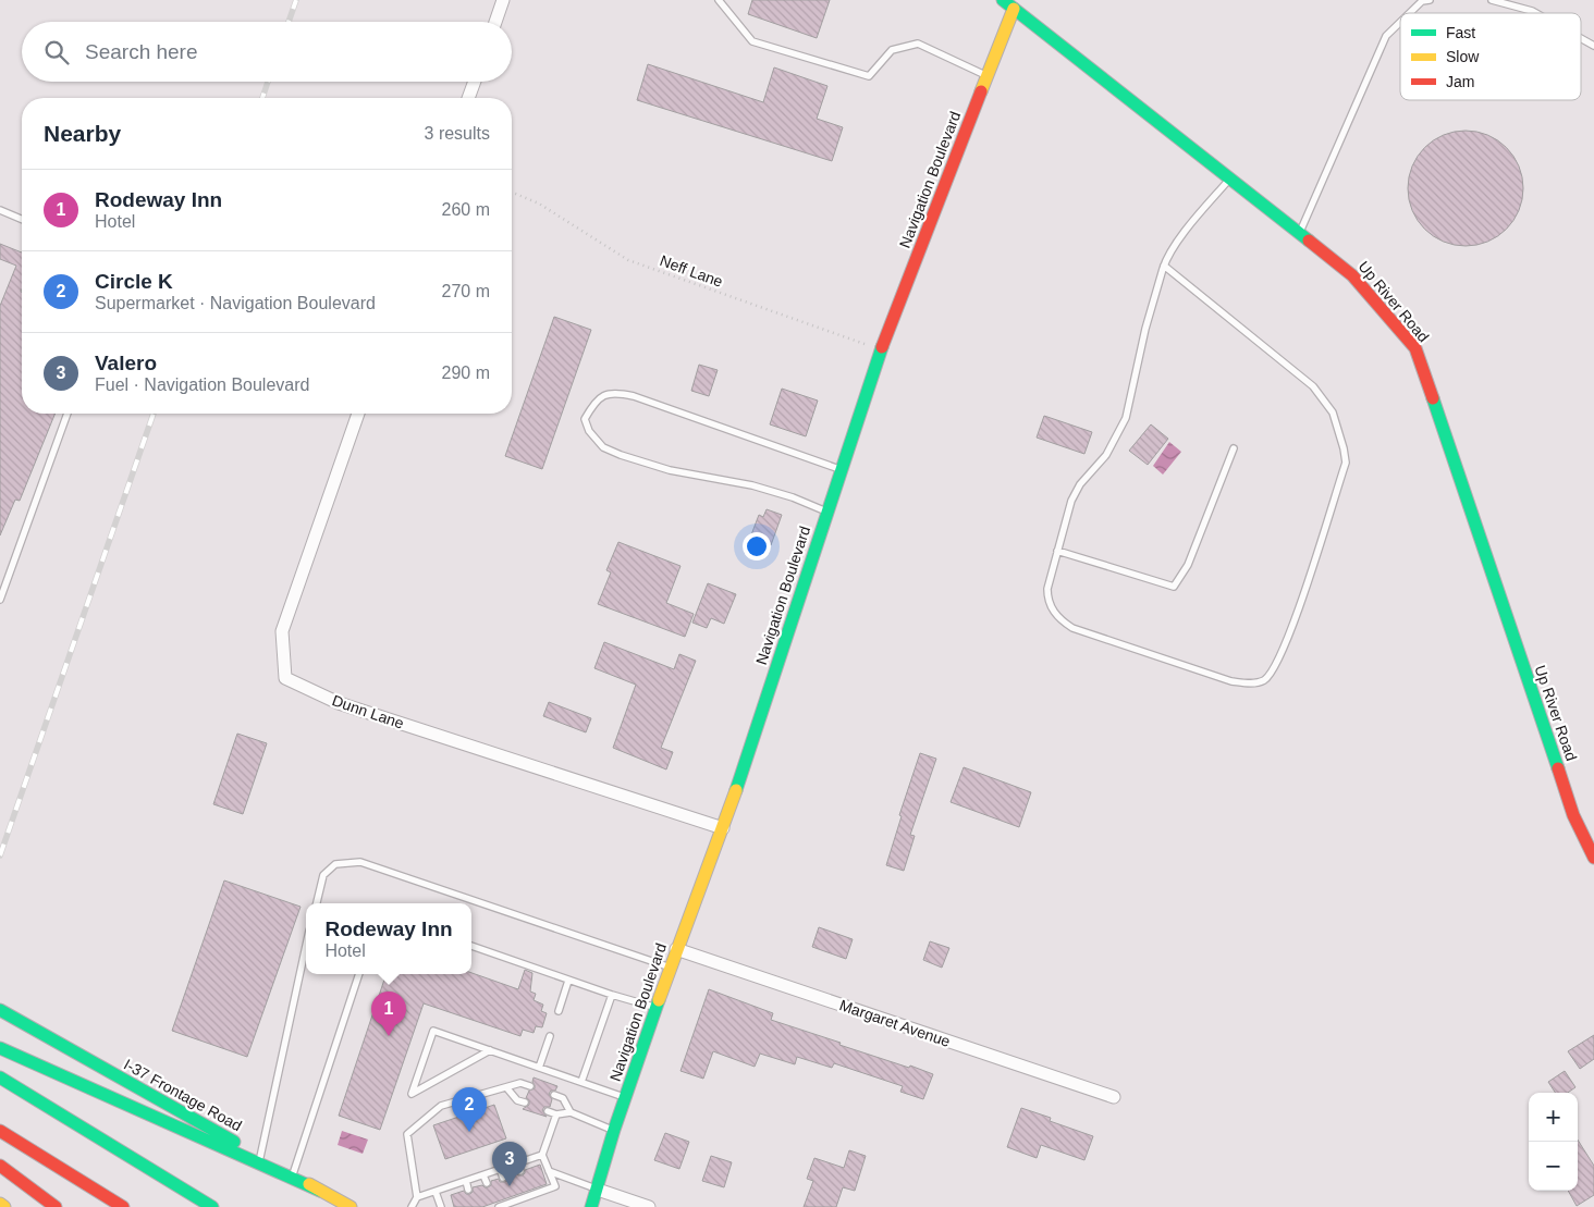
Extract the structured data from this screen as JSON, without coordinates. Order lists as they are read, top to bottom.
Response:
{
  "streets": {
    "main road": ["Navigation Boulevard", "Up River Road", "I-37 Frontage Road"],
    "street": ["Dunn Lane", "Margaret Avenue"],
    "path": ["Neff Lane"]
  },
  "crossings": [
    ["Navigation Boulevard", "Neff Lane"],
    ["Navigation Boulevard", "Up River Road"],
    ["Navigation Boulevard", "Dunn Lane"],
    ["Navigation Boulevard", "Margaret Avenue"]
  ],
  "legend": ["Fast", "Slow", "Jam"],
  "page": {
    "search": "Search here",
    "heading": ["Nearby", "3 results"],
    "list": [
      {
        "mark": "1",
        "name": "Rodeway Inn",
        "note": "Hotel",
        "value": "260 m"
      },
      {
        "mark": "2",
        "name": "Circle K",
        "note": "Supermarket · Navigation Boulevard",
        "value": "270 m"
      },
      {
        "mark": "3",
        "name": "Valero",
        "note": "Fuel · Navigation Boulevard",
        "value": "290 m"
      }
    ],
    "popup": ["Rodeway Inn", "Hotel"],
    "pins": ["1", "2", "3"],
    "map_buttons": ["+", "−"]
  }
}
